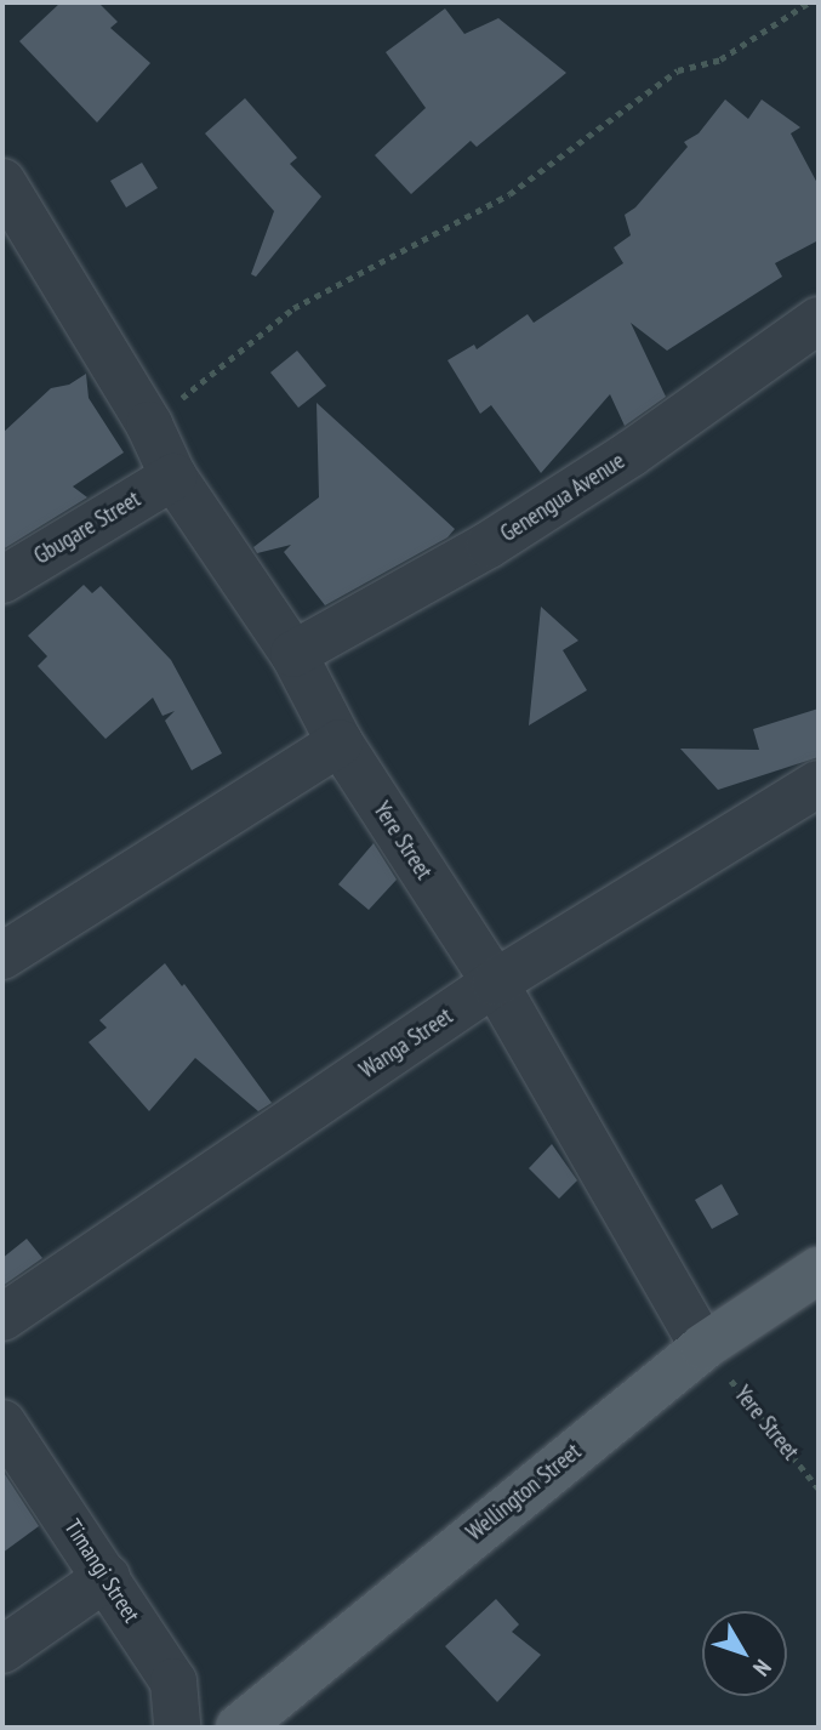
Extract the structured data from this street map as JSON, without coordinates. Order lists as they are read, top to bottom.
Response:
{
  "streets": {
    "main road": ["Wellington Street"],
    "street": [
      "Genengua Avenue",
      "Gbugare Street",
      "Yere Street",
      "Wanga Street",
      "Timangi Street"
    ]
  },
  "crossings": [
    ["Genengua Avenue", "Yere Street"],
    ["Gbugare Street", "Yere Street"],
    ["Yere Street", "Wanga Street"],
    ["Yere Street", "Wellington Street"]
  ],
  "north": "bottom right"
}
